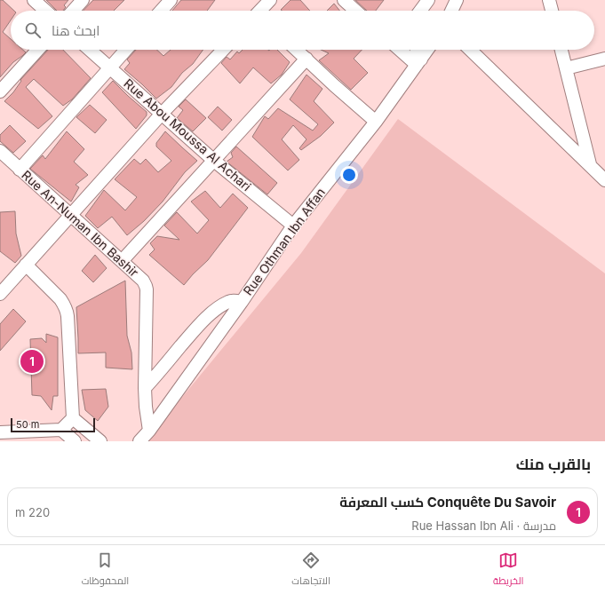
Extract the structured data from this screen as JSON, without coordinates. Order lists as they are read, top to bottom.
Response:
{
  "streets": {
    "street": ["Rue Abou Moussa Al Achari", "Rue An-Numan Ibn Bashir", "Rue Othman Ibn Affan"]
  },
  "crossings": [
    ["Rue Abou Moussa Al Achari", "Rue Othman Ibn Affan"],
    ["Rue An-Numan Ibn Bashir", "Rue Othman Ibn Affan"]
  ],
  "scale_bar": "50 m",
  "page": {
    "search": "ابحث هنا",
    "pins": "1",
    "scale": "50 m",
    "heading": "بالقرب منك",
    "list": [
      {
        "mark": "1",
        "name": "Conquête Du Savoir كسب المعرفة",
        "note": "مدرسة · Rue Hassan Ibn Ali",
        "value": "220 m"
      }
    ],
    "nav": ["الخريطة", "الاتجاهات", "المحفوظات"]
  }
}
